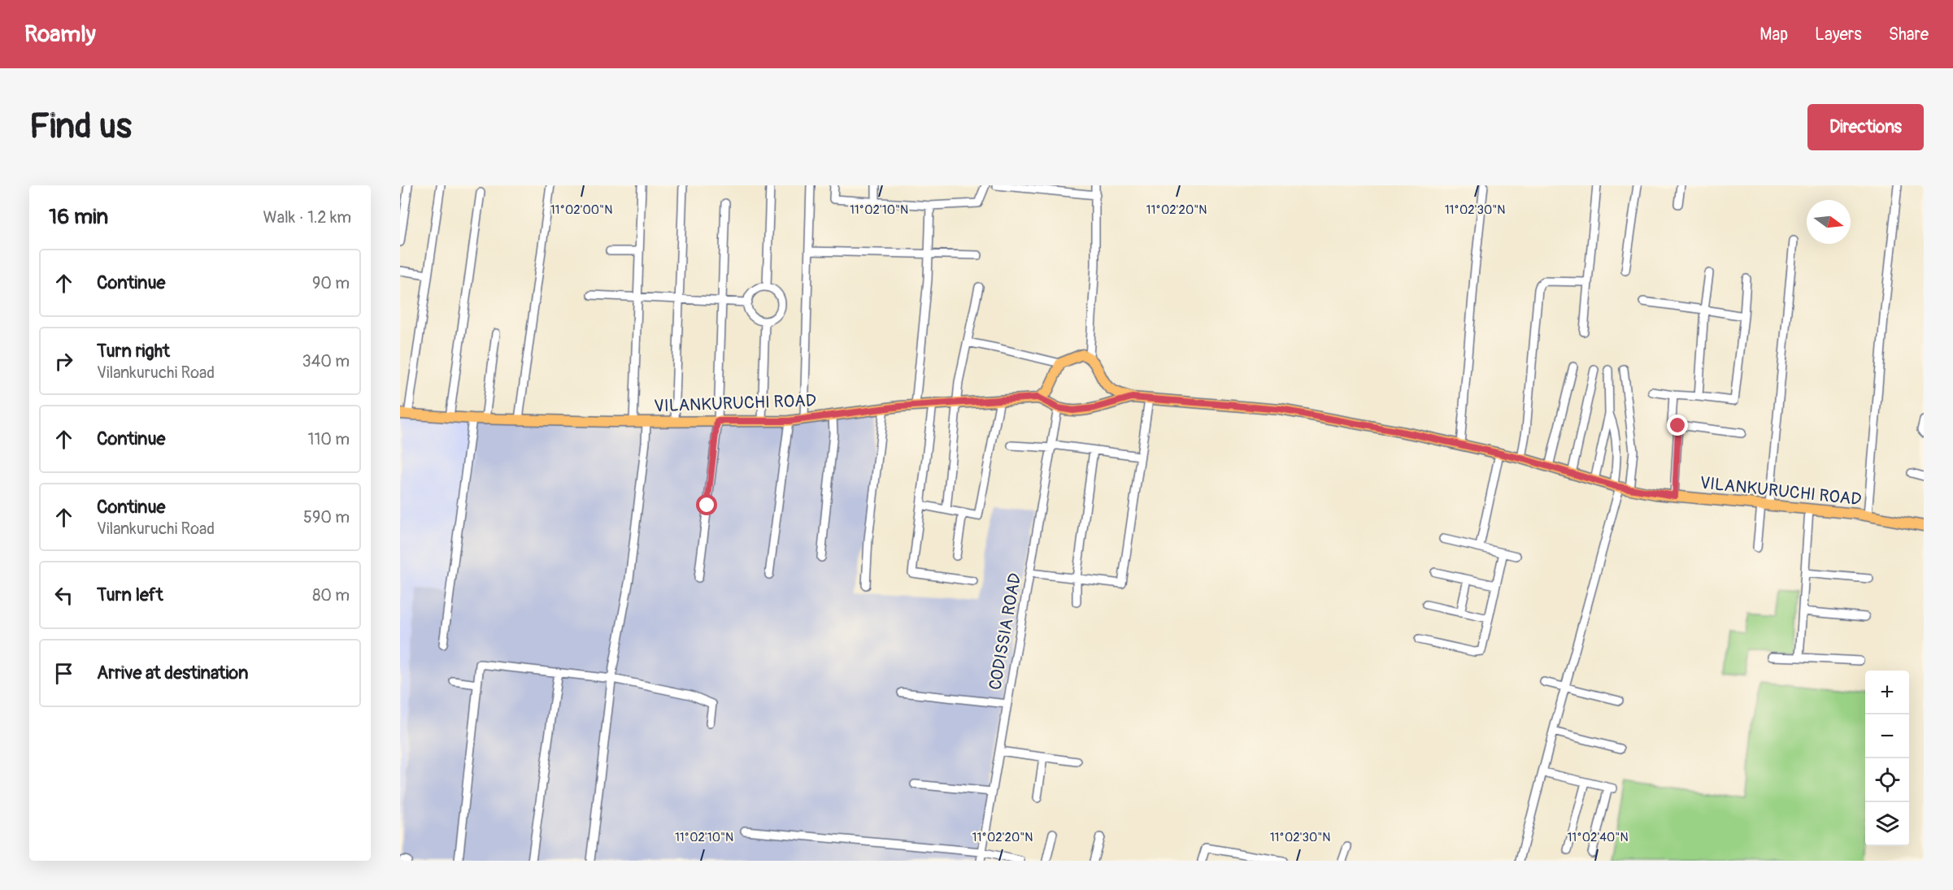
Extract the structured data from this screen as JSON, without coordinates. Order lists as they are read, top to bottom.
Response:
{
  "streets": {
    "main road": ["VILANKURUCHI ROAD"],
    "street": ["CODISSIA ROAD"]
  },
  "north": "right",
  "page": {
    "header": "Roamly",
    "nav": ["Map", "Layers", "Share"],
    "buttons": "Directions",
    "title": "Find us",
    "heading": ["16 min", "Walk · 1.2 km"],
    "list": [
      ["Continue", "90 m"],
      ["Turn right", "Vilankuruchi Road", "340 m"],
      ["Continue", "110 m"],
      ["Continue", "Vilankuruchi Road", "590 m"],
      ["Turn left", "80 m"],
      "Arrive at destination"
    ],
    "map_buttons": ["+", "−"]
  },
  "coordinates": [
    "11°02'00\"N",
    "11°02'10\"N",
    "11°02'20\"N",
    "11°02'30\"N",
    "11°02'40\"N"
  ]
}
